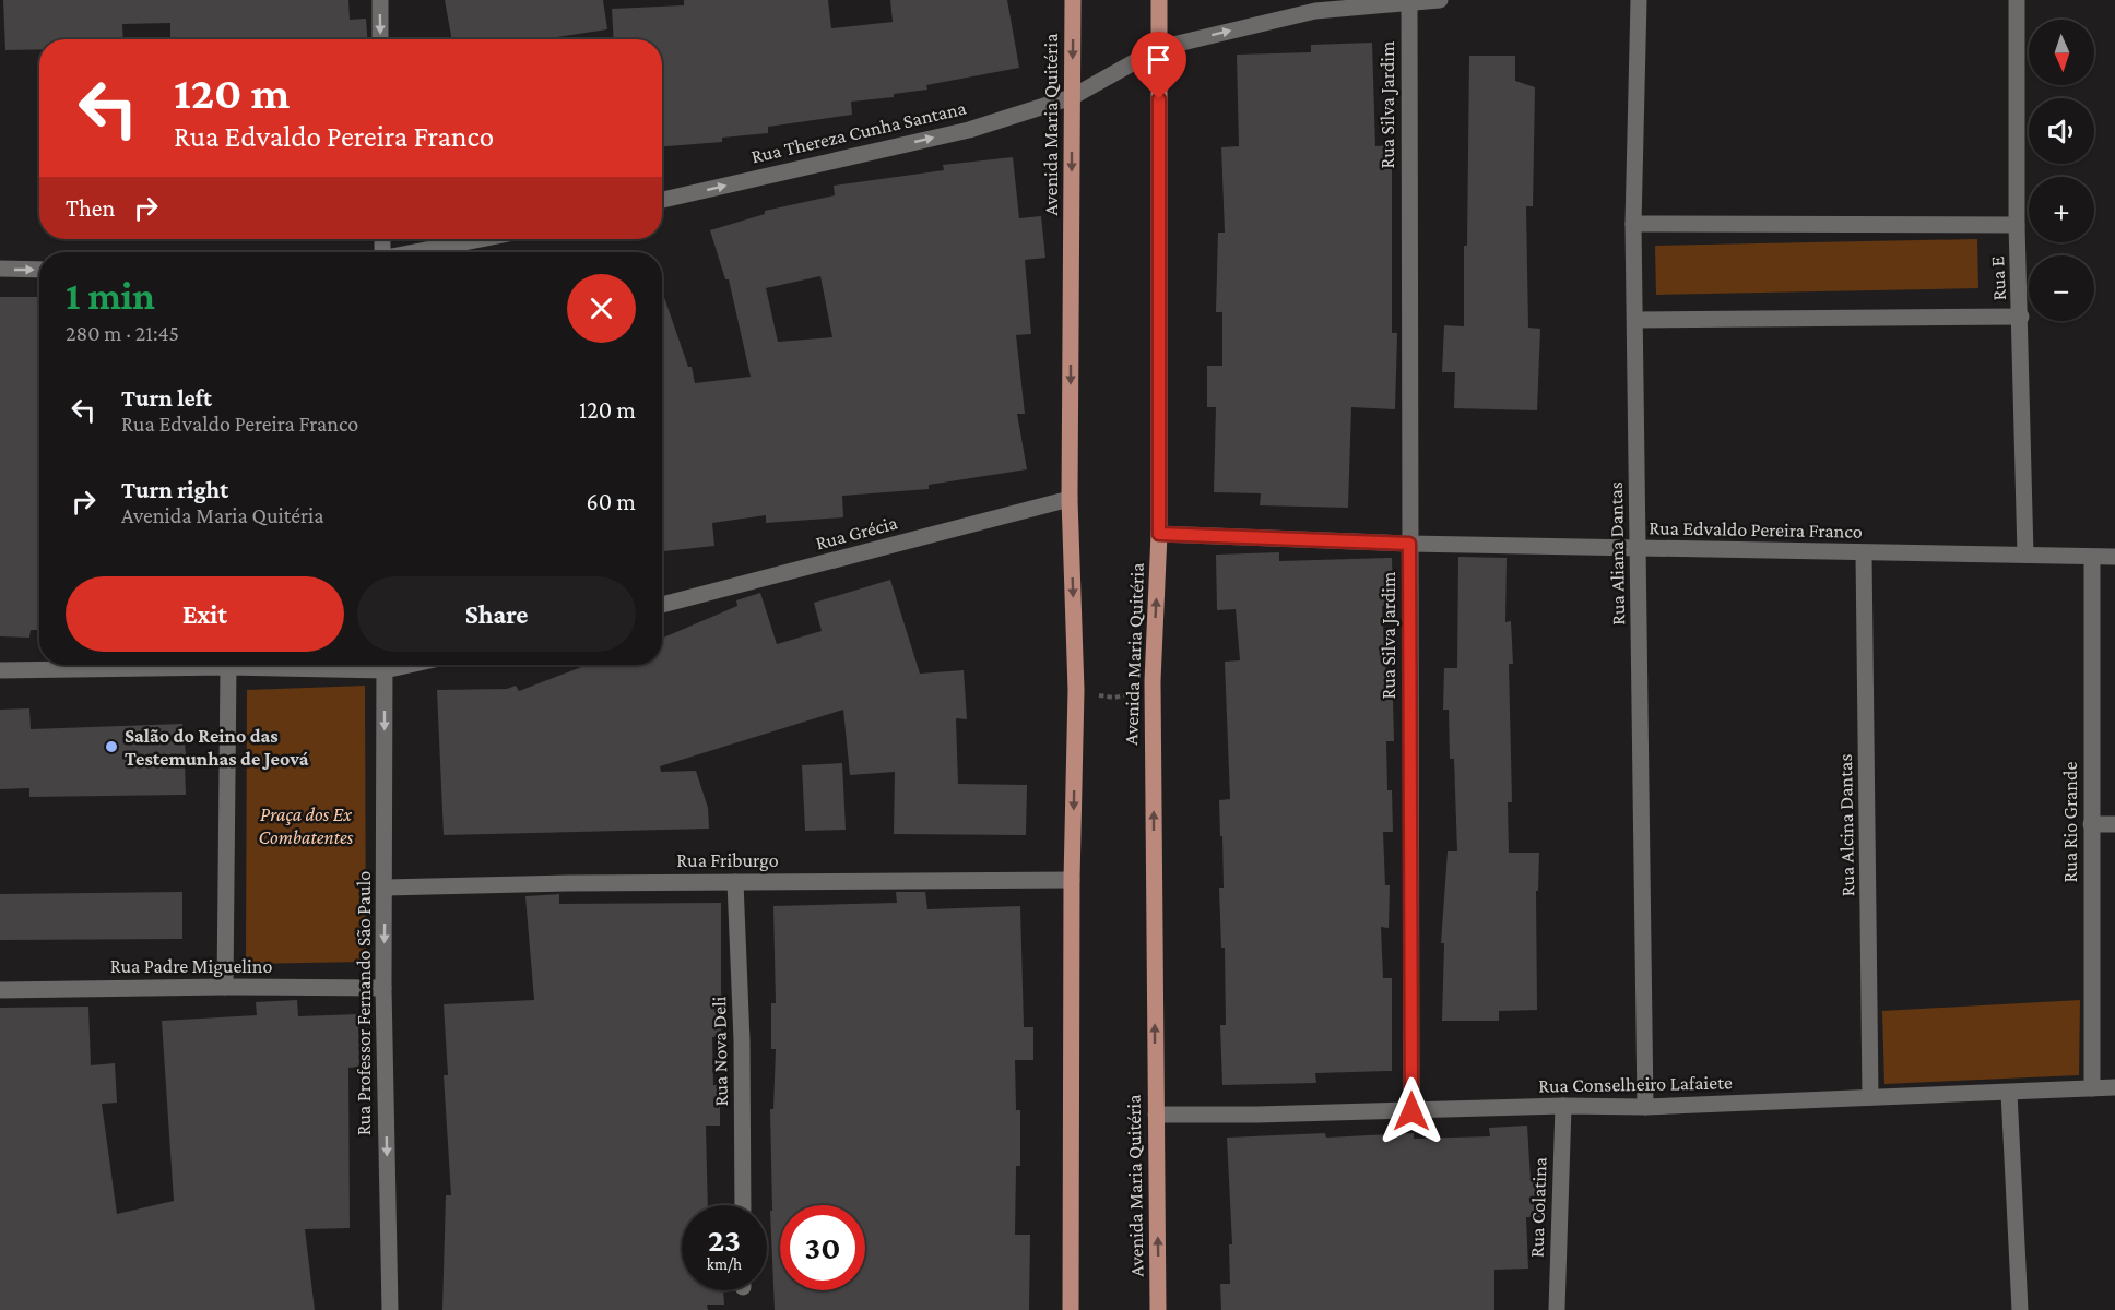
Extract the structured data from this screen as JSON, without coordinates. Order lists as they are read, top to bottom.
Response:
{
  "streets": {
    "main road": ["Avenida Maria Quitéria"],
    "street": [
      "Rua Silva Jardim",
      "Rua Thereza Cunha Santana",
      "Rua E",
      "Rua Edvaldo Pereira Franco",
      "Rua Grécia",
      "Rua Aliana Dantas",
      "Rua Rio Grande",
      "Rua Alcina Dantas",
      "Rua Friburgo",
      "Rua Padre Miguelino",
      "Rua Professor Fernando São Paulo",
      "Rua Nova Deli",
      "Rua Conselheiro Lafaiete",
      "Rua Colatina"
    ]
  },
  "crossings": [
    ["Rua Silva Jardim", "Rua Thereza Cunha Santana"],
    ["Rua Silva Jardim", "Rua Edvaldo Pereira Franco"],
    ["Rua Silva Jardim", "Rua Conselheiro Lafaiete"],
    ["Avenida Maria Quitéria", "Rua Thereza Cunha Santana"],
    ["Avenida Maria Quitéria", "Rua Edvaldo Pereira Franco"],
    ["Avenida Maria Quitéria", "Rua Grécia"],
    ["Avenida Maria Quitéria", "Rua Friburgo"],
    ["Avenida Maria Quitéria", "Rua Conselheiro Lafaiete"],
    ["Rua E", "Rua Edvaldo Pereira Franco"],
    ["Rua Edvaldo Pereira Franco", "Rua Aliana Dantas"],
    ["Rua Edvaldo Pereira Franco", "Rua Rio Grande"],
    ["Rua Edvaldo Pereira Franco", "Rua Alcina Dantas"],
    ["Rua Aliana Dantas", "Rua Conselheiro Lafaiete"],
    ["Rua Rio Grande", "Rua Conselheiro Lafaiete"],
    ["Rua Alcina Dantas", "Rua Conselheiro Lafaiete"],
    ["Rua Friburgo", "Rua Professor Fernando São Paulo"],
    ["Rua Friburgo", "Rua Nova Deli"],
    ["Rua Padre Miguelino", "Rua Professor Fernando São Paulo"],
    ["Rua Conselheiro Lafaiete", "Rua Colatina"]
  ],
  "one_way": ["Rua Thereza Cunha Santana", "Rua Professor Fernando São Paulo"],
  "parks": ["Praça dos Ex Combatentes"],
  "places": ["Salão do Reino das Testemunhas de Jeová"],
  "north": "bottom",
  "page": {
    "map_buttons": ["+", "−"],
    "turn": ["120 m", "Rua Edvaldo Pereira Franco"],
    "then": "Then",
    "heading": ["1 min", "280 m · 21:45"],
    "list": [
      {
        "name": "Turn left",
        "note": "Rua Edvaldo Pereira Franco",
        "value": "120 m"
      },
      {
        "name": "Turn right",
        "note": "Avenida Maria Quitéria",
        "value": "60 m"
      }
    ],
    "buttons": ["Exit", "Share"],
    "speed": "23 km/h",
    "limit": "30"
  }
}
